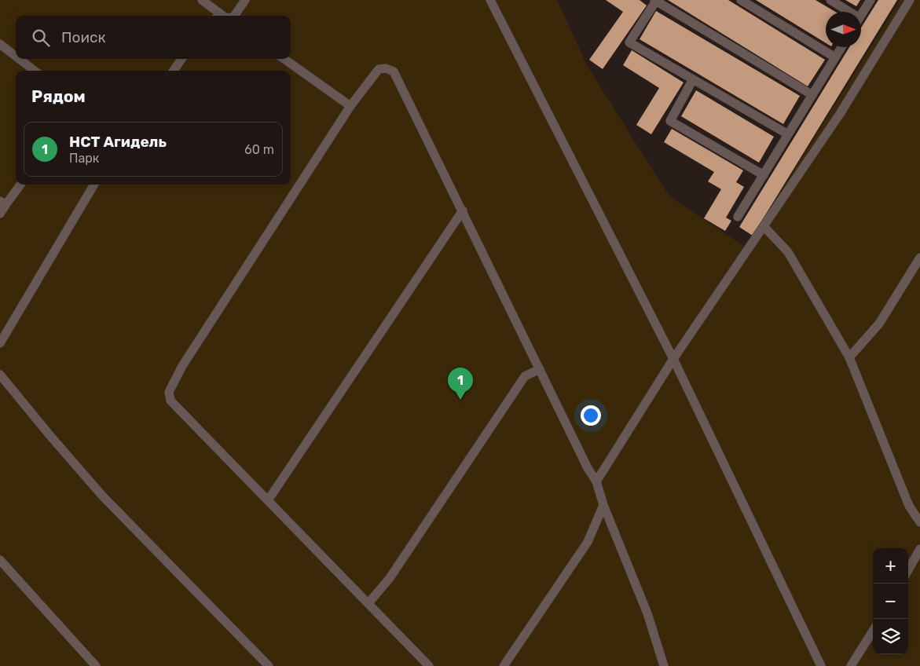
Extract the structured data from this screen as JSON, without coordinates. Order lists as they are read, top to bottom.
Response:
{
  "north": "right",
  "page": {
    "search": "Поиск",
    "heading": "Рядом",
    "list": [
      {
        "mark": "1",
        "name": "НСТ Агидель",
        "note": "Парк",
        "value": "60 m"
      }
    ],
    "pins": "1",
    "map_buttons": ["+", "−"]
  }
}
